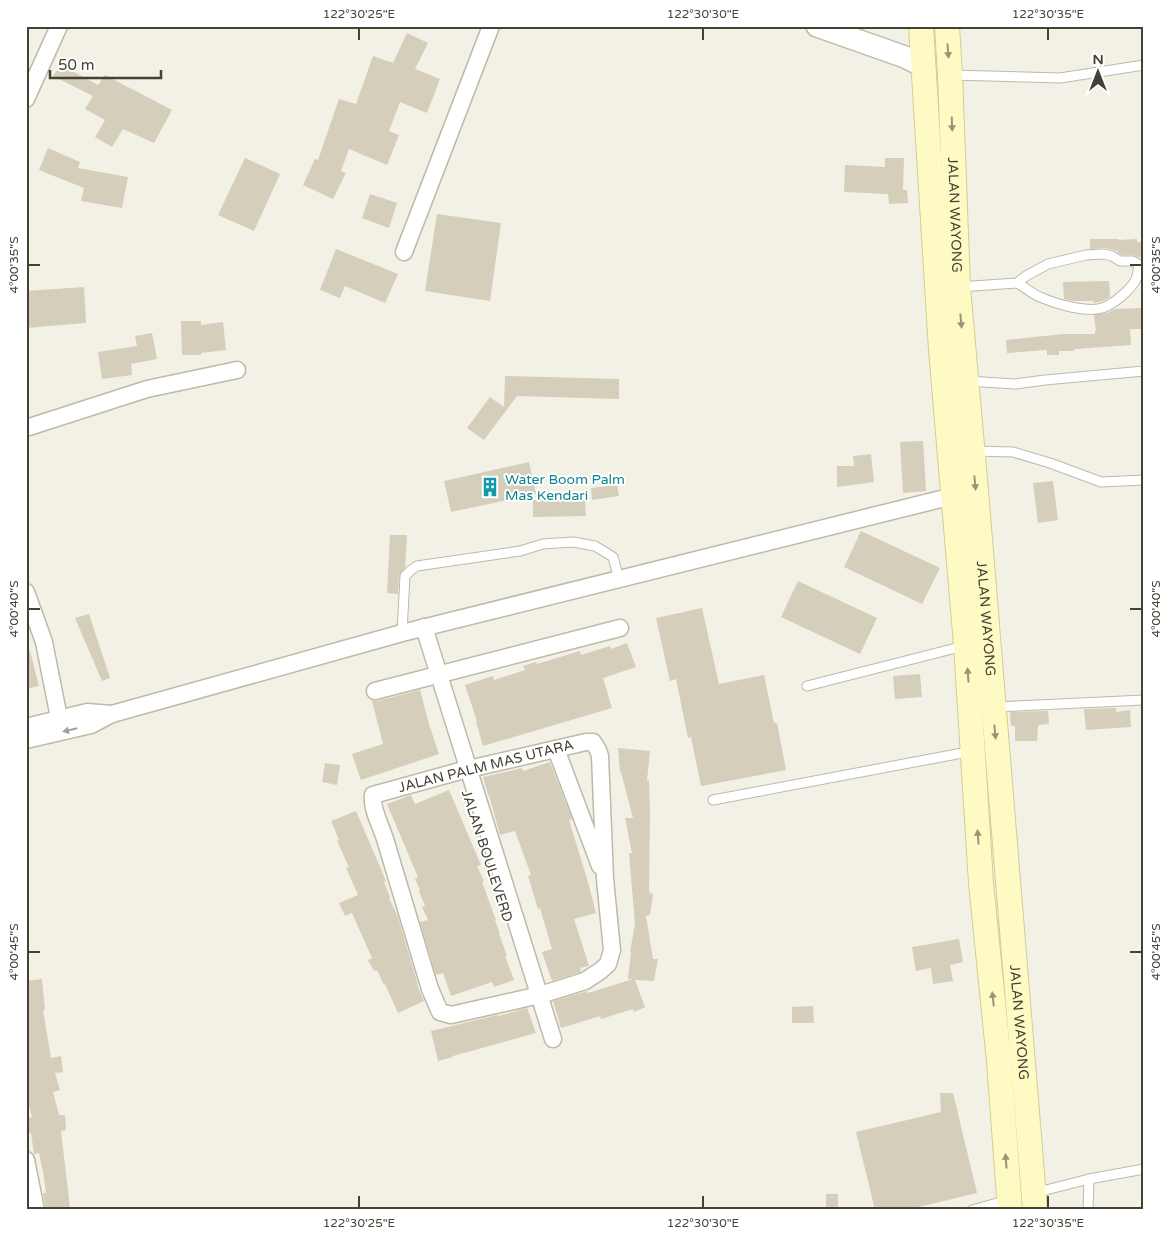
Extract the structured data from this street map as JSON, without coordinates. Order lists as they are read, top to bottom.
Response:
{
  "streets": {
    "main road": ["JALAN WAYONG"],
    "street": ["JALAN PALM MAS UTARA", "JALAN BOULEVERD"]
  },
  "crossings": [
    ["JALAN PALM MAS UTARA", "JALAN BOULEVERD"]
  ],
  "places": {
    "building": ["Water Boom Palm Mas Kendari"]
  },
  "scale_bar": "50 m",
  "north": "top",
  "coordinates": [
    "122°30'25\"E",
    "122°30'30\"E",
    "122°30'35\"E",
    "4°00'35\"S",
    "4°00'40\"S",
    "4°00'45\"S"
  ]
}
